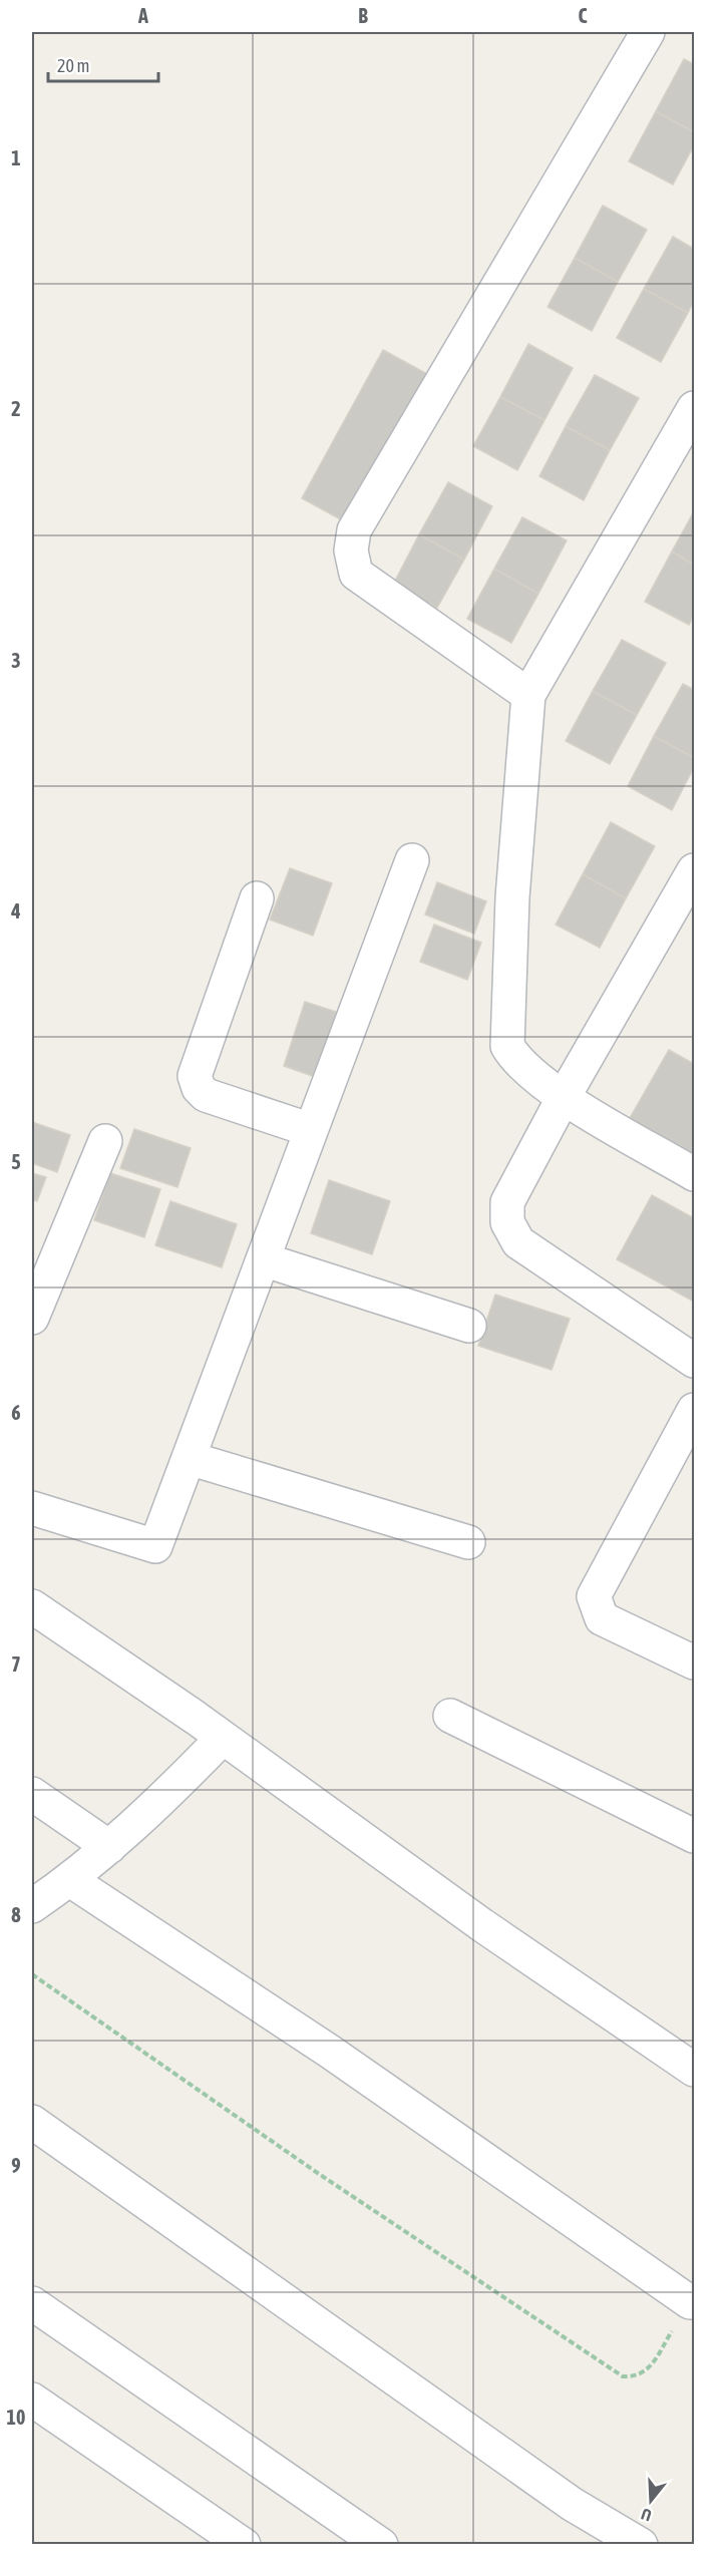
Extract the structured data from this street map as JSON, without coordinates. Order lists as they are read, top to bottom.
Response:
{
  "scale_bar": "20 m",
  "north": "bottom",
  "grid": {
    "columns": ["A", "B", "C"],
    "rows": [
      "1",
      "2",
      "3",
      "4",
      "5",
      "6",
      "7",
      "8",
      "9",
      "10"
    ]
  }
}
